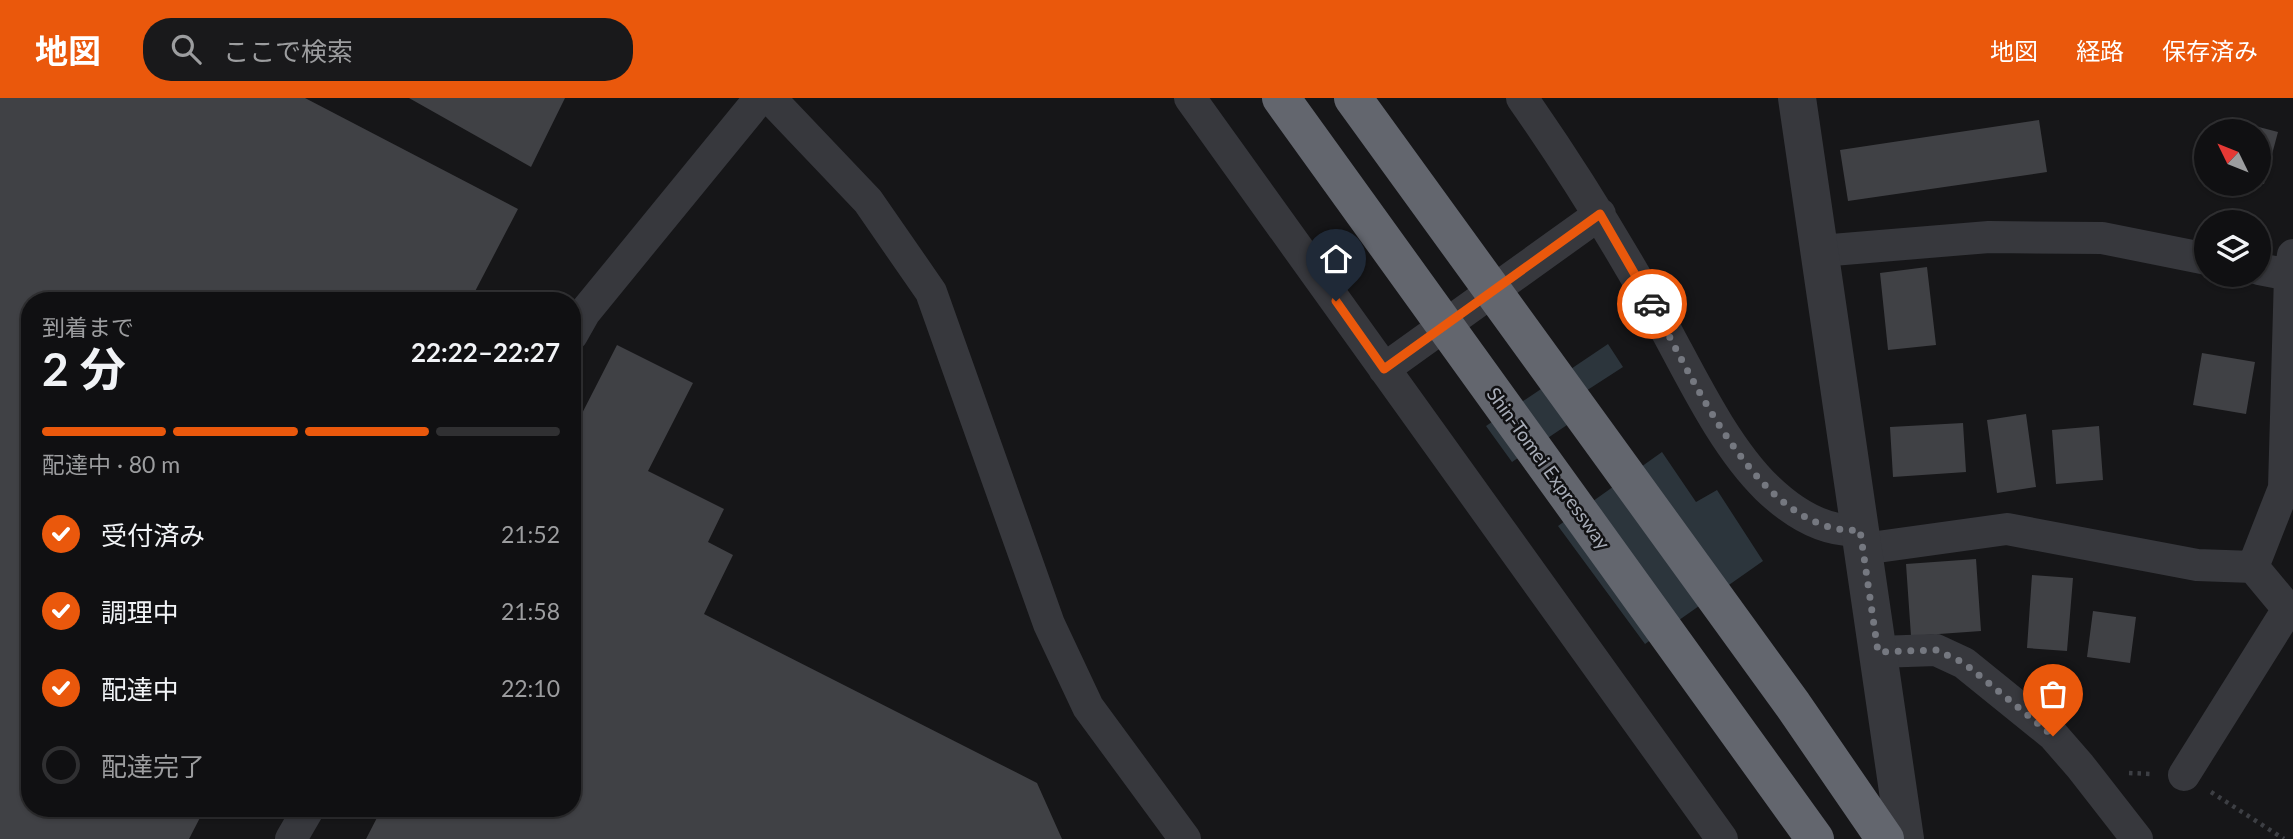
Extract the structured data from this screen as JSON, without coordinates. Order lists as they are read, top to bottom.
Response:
{
  "streets": {
    "highway": ["Shin-Tomei Expressway"]
  },
  "north": "top left",
  "page": {
    "header": "地図",
    "search": "ここで検索",
    "nav": ["地図", "経路", "保存済み"],
    "heading": ["2 分", "到着まで", "22:22–22:27"],
    "bar": "配達中 · 80 m",
    "list": [
      ["受付済み", "21:52"],
      ["調理中", "21:58"],
      ["配達中", "22:10"],
      "配達完了"
    ]
  }
}
